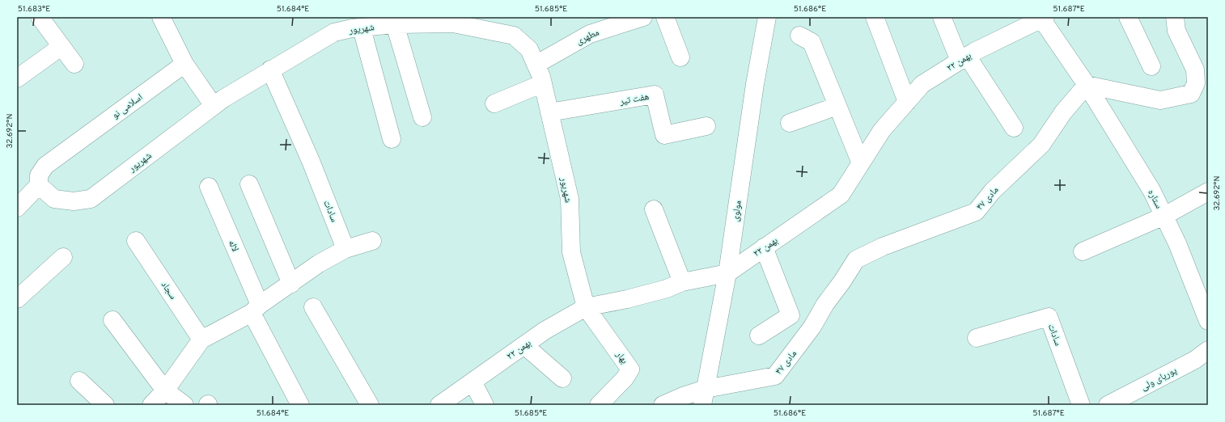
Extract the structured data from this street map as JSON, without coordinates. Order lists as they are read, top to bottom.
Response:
{
  "streets": {
    "street": [
      "شهریور",
      "مطهری",
      "۲۲ بهمن",
      "هفت تیر",
      "اسلامی نو",
      "مادی ۴۷",
      "ستاره",
      "سادات",
      "مولوی",
      "لاله",
      "سجاد",
      "بهار",
      "پوریای ولی"
    ]
  },
  "crossings": [
    ["شهریور", "مطهری"],
    ["شهریور", "۲۲ بهمن"],
    ["شهریور", "هفت تیر"],
    ["شهریور", "اسلامی نو"],
    ["شهریور", "سادات"],
    ["شهریور", "بهار"],
    ["۲۲ بهمن", "ستاره"],
    ["۲۲ بهمن", "مولوی"],
    ["۲۲ بهمن", "بهار"],
    ["مادی ۴۷", "ستاره"],
    ["مادی ۴۷", "مولوی"]
  ],
  "coordinates": [
    "51.683°E",
    "51.684°E",
    "51.685°E",
    "51.686°E",
    "51.687°E",
    "32.692°N"
  ]
}
